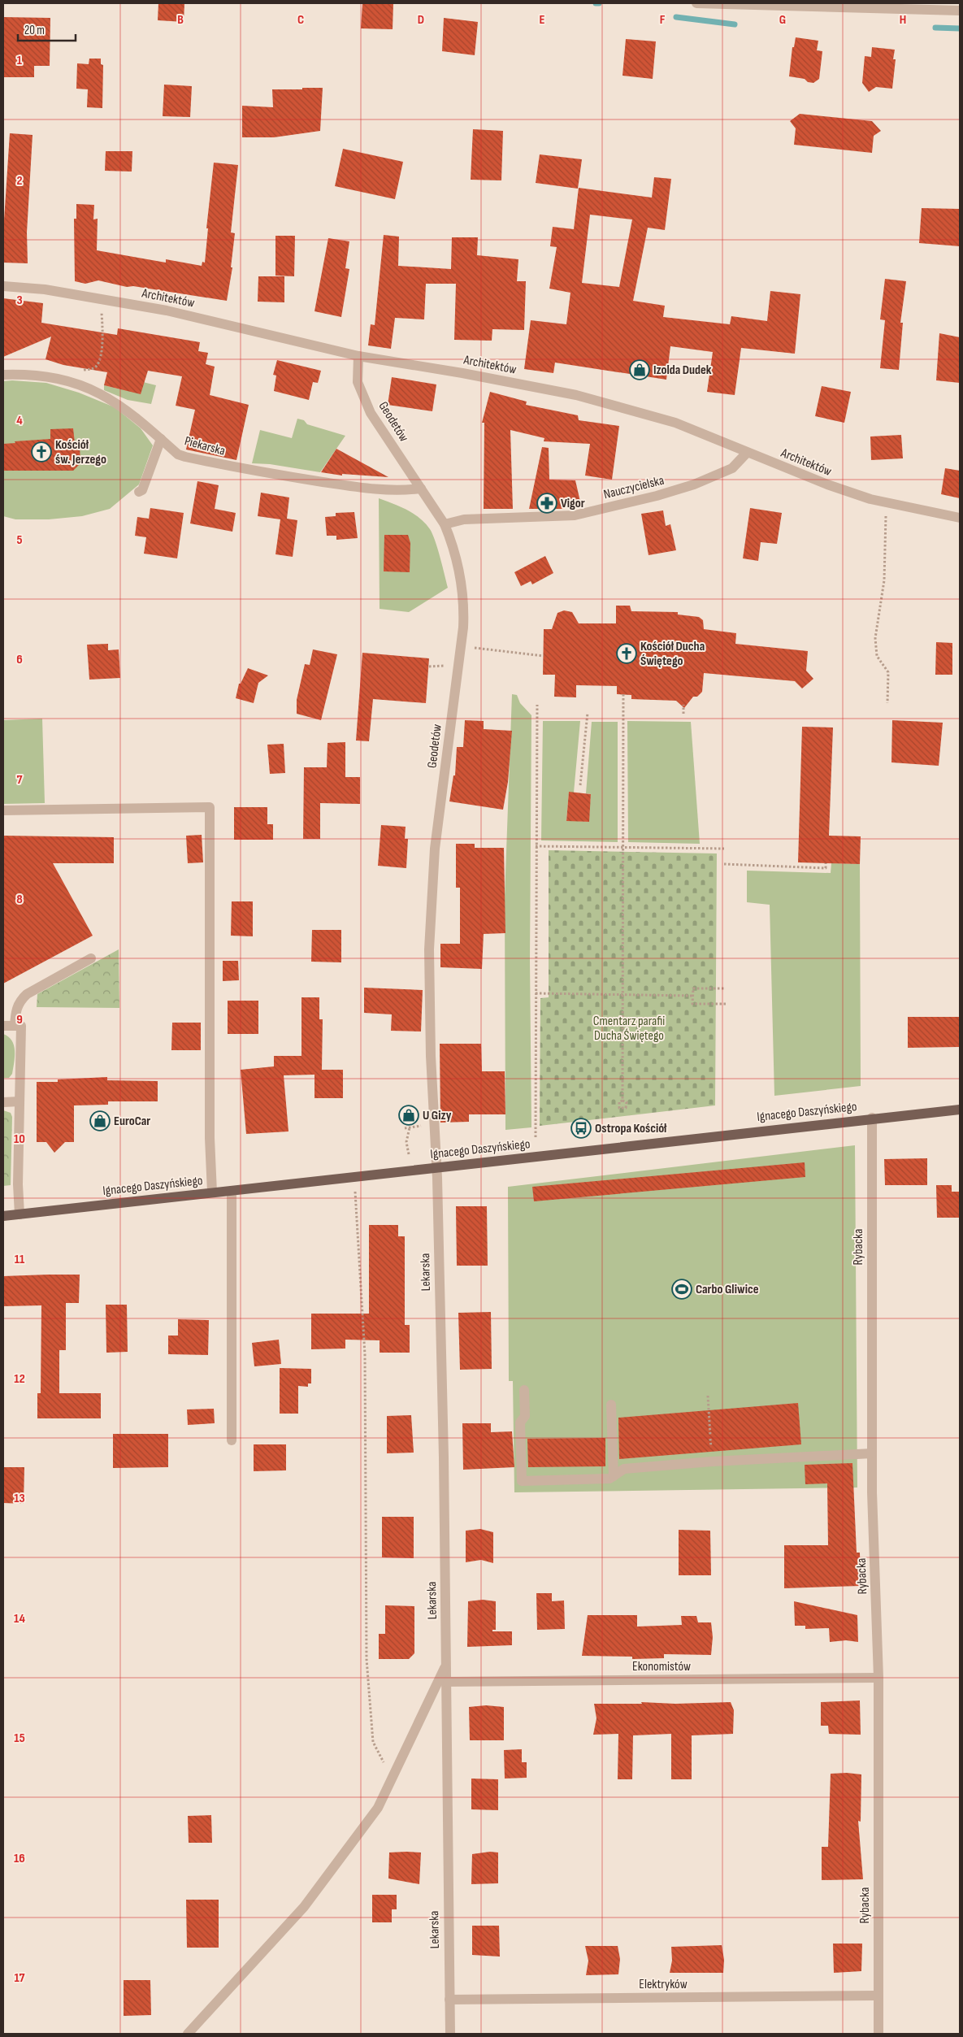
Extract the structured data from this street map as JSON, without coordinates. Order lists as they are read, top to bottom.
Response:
{
  "streets": {
    "main road": ["Ignacego Daszyńskiego"],
    "street": [
      "Architektów",
      "Geodetów",
      "Piekarska",
      "Nauczycielska",
      "Rybacka",
      "Lekarska",
      "Ekonomistów",
      "Elektryków"
    ]
  },
  "crossings": [
    ["Architektów", "Geodetów"],
    ["Architektów", "Nauczycielska"],
    ["Geodetów", "Piekarska"],
    ["Geodetów", "Nauczycielska"],
    ["Geodetów", "Ignacego Daszyńskiego"],
    ["Geodetów", "Lekarska"],
    ["Ignacego Daszyńskiego", "Rybacka"],
    ["Ignacego Daszyńskiego", "Lekarska"],
    ["Rybacka", "Ekonomistów"],
    ["Rybacka", "Elektryków"],
    ["Lekarska", "Ekonomistów"],
    ["Lekarska", "Elektryków"]
  ],
  "parks": ["Cmentarz parafii Ducha Świętego"],
  "places": {
    "shop": ["Izolda Dudek", "U Gizy", "EuroCar"],
    "church": ["Kościół św. Jerzego", "Kościół Ducha Świętego"],
    "pharmacy": ["Vigor"],
    "bus stop": ["Ostropa Kościół"],
    "sports": ["Carbo Gliwice"]
  },
  "scale_bar": "20 m",
  "grid": {
    "columns": [
      "B",
      "C",
      "D",
      "E",
      "F",
      "G",
      "H"
    ],
    "rows": [
      "1",
      "2",
      "3",
      "4",
      "5",
      "6",
      "7",
      "8",
      "9",
      "10",
      "11",
      "12",
      "13",
      "14",
      "15",
      "16",
      "17"
    ]
  }
}
